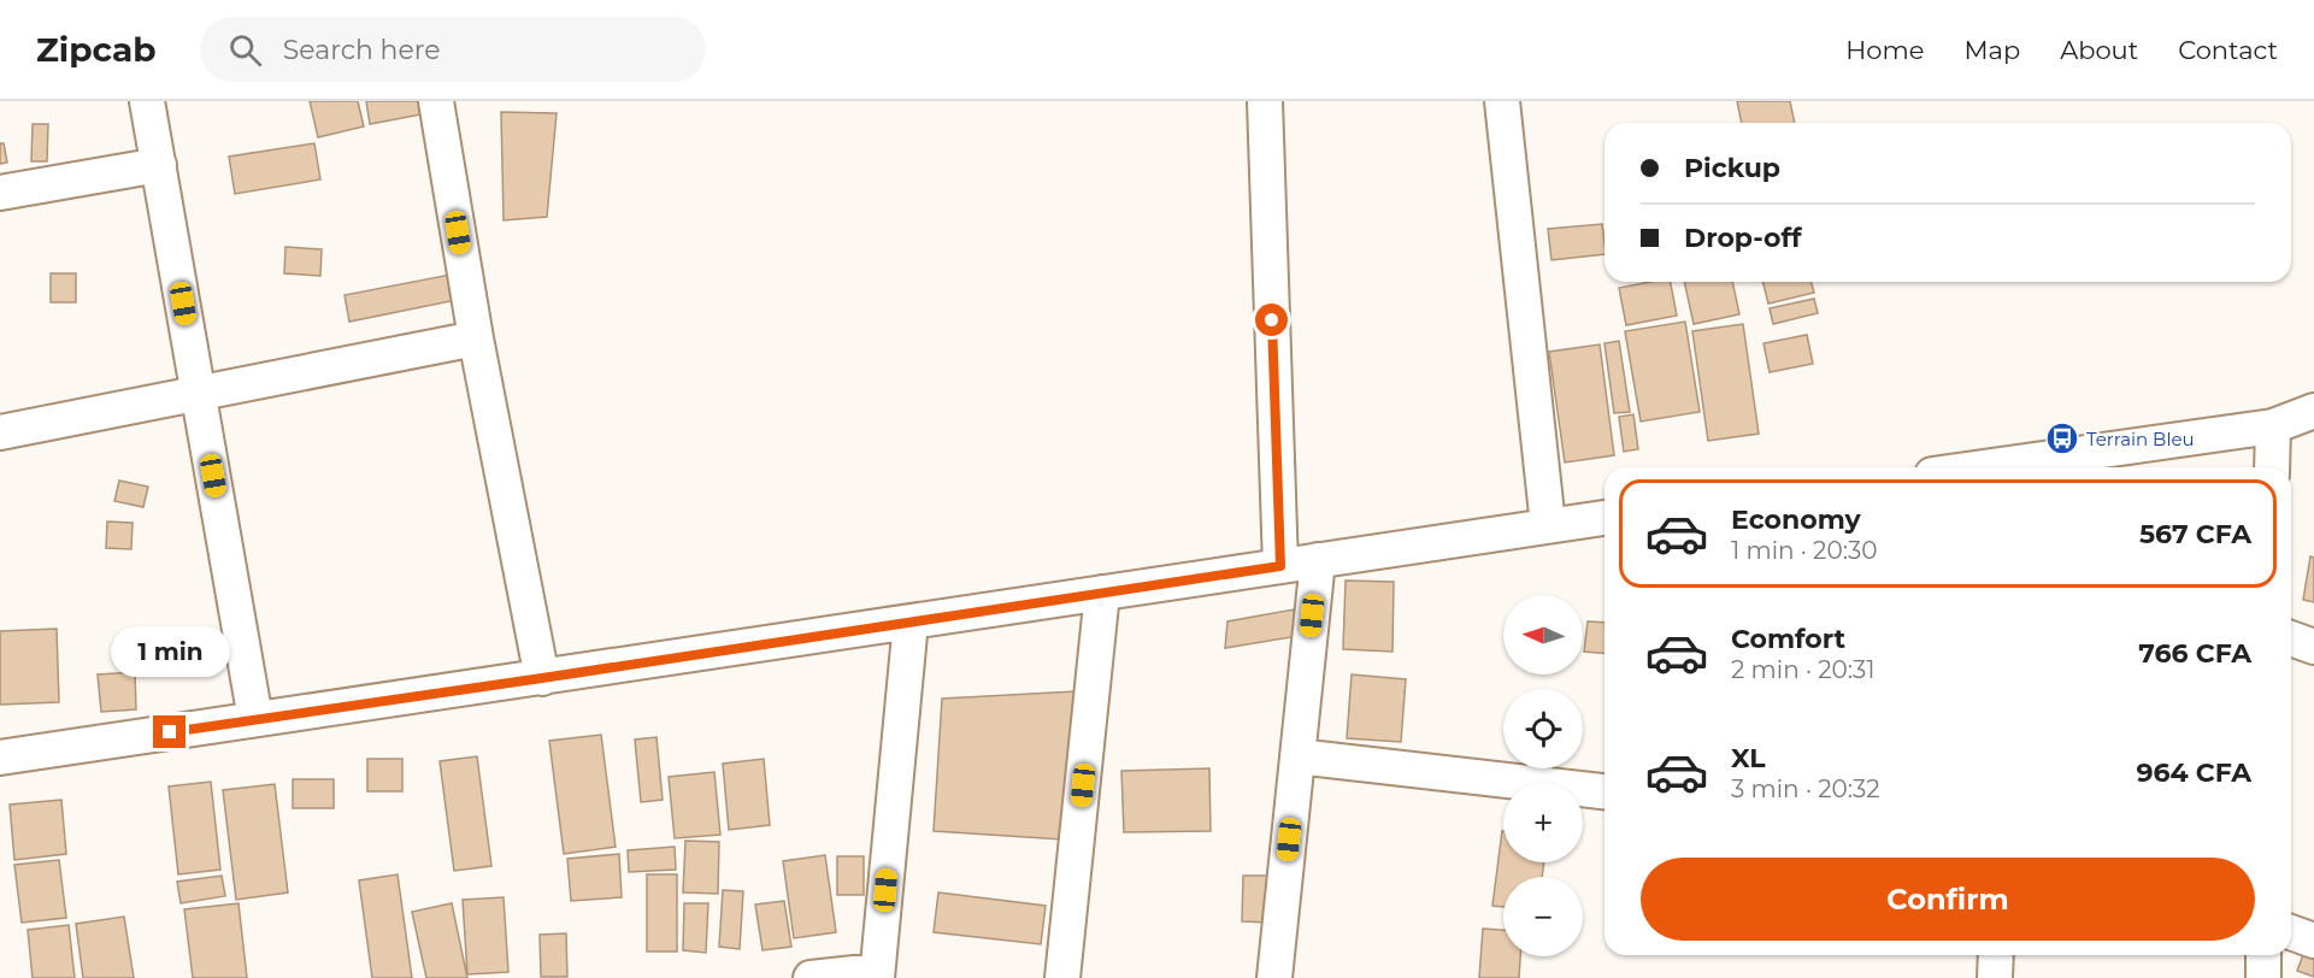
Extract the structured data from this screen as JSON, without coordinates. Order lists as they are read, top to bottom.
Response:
{
  "places": {
    "bus stop": ["Terrain Bleu"]
  },
  "north": "left",
  "page": {
    "header": "Zipcab",
    "search": "Search here",
    "nav": [
      "Home",
      "Map",
      "About",
      "Contact"
    ],
    "banner": ["Pickup", "Drop-off"],
    "list": [
      {
        "name": "Economy",
        "note": "1 min · 20:30",
        "value": "567 CFA"
      },
      {
        "name": "Comfort",
        "note": "2 min · 20:31",
        "value": "766 CFA"
      },
      {
        "name": "XL",
        "note": "3 min · 20:32",
        "value": "964 CFA"
      }
    ],
    "map_buttons": ["+", "−"],
    "bubble": "1 min",
    "buttons": "Confirm"
  }
}
